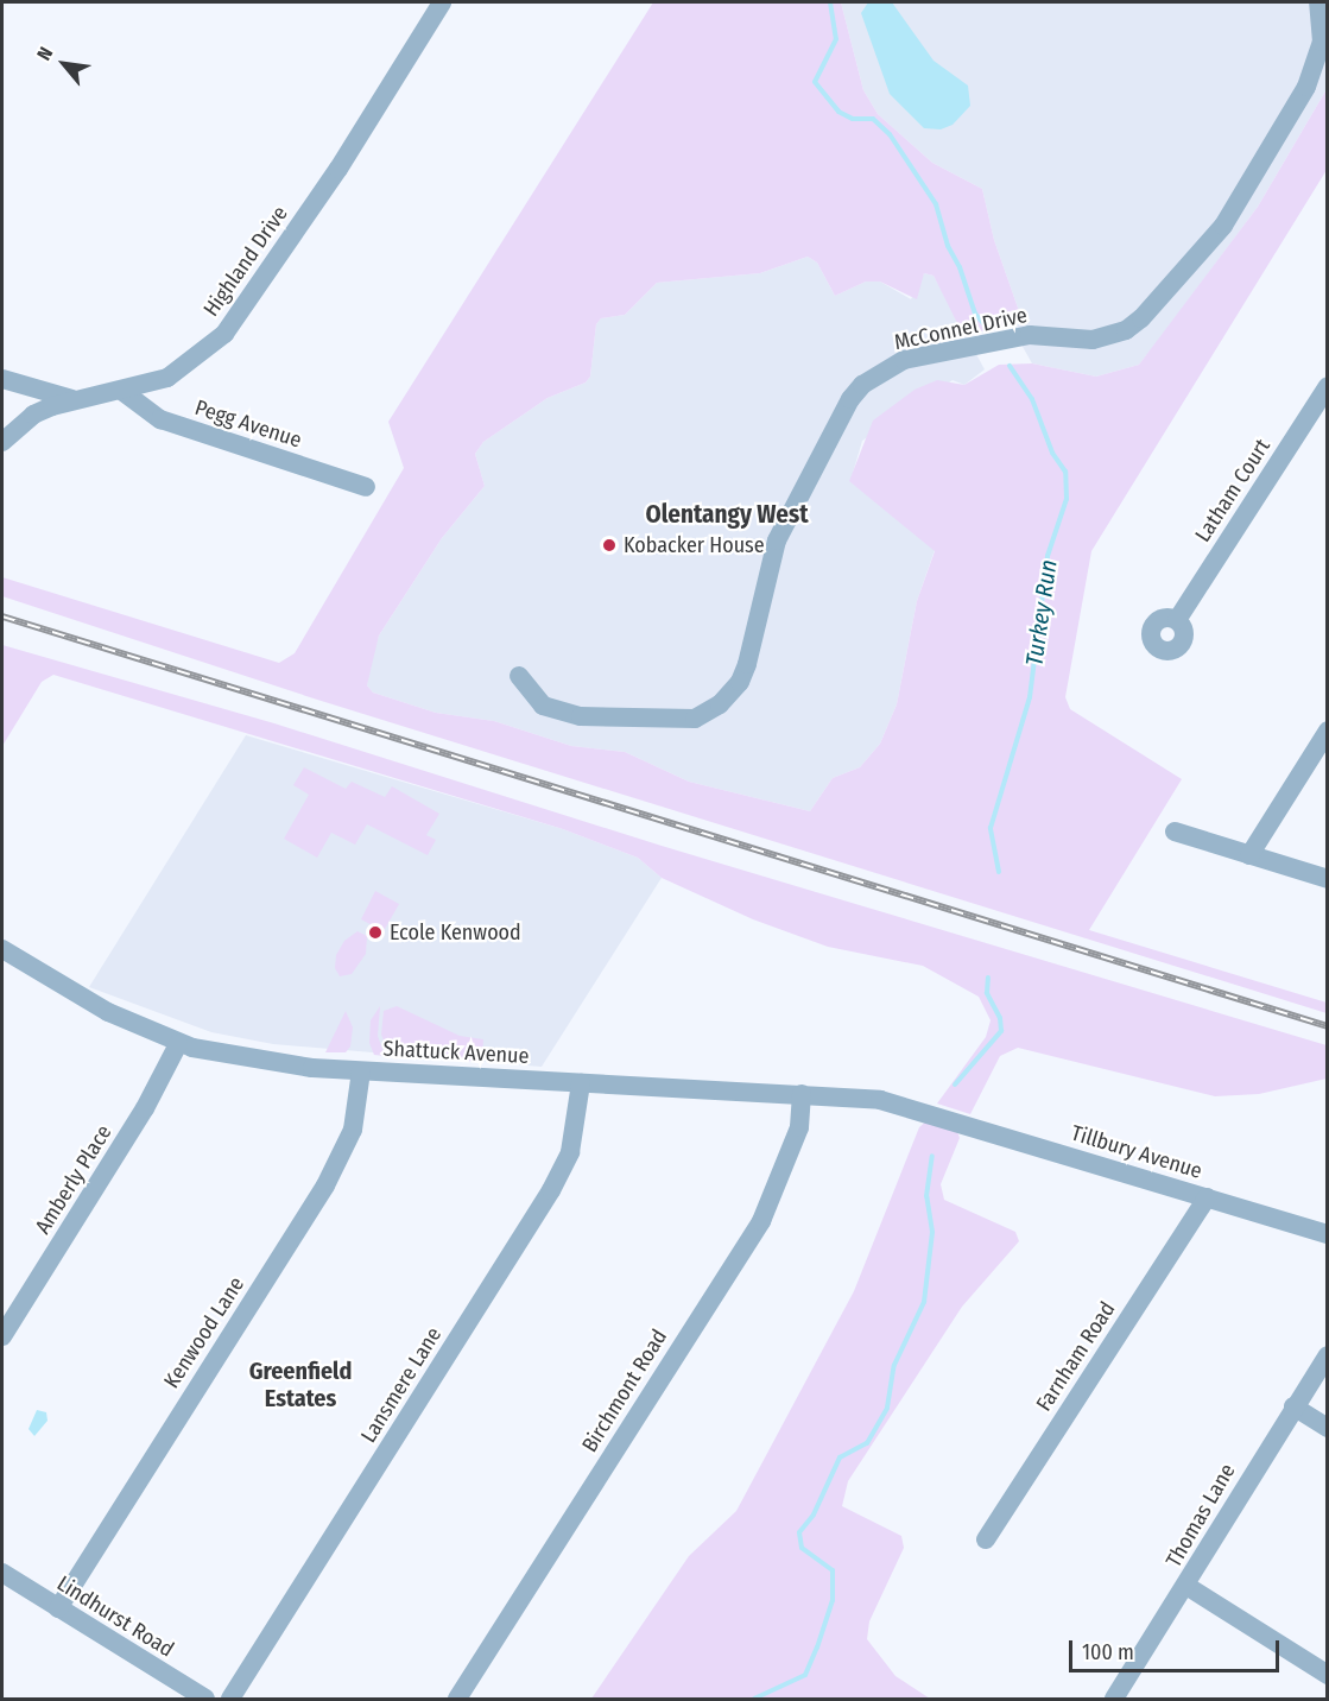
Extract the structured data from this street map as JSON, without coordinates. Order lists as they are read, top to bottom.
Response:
{
  "streets": {
    "street": [
      "Highland Drive",
      "McConnel Drive",
      "Pegg Avenue",
      "Latham Court",
      "Shattuck Avenue",
      "Tillbury Avenue",
      "Amberly Place",
      "Kenwood Lane",
      "Farnham Road",
      "Lansmere Lane",
      "Birchmont Road",
      "Thomas Lane",
      "Lindhurst Road"
    ]
  },
  "crossings": [
    ["Highland Drive", "Pegg Avenue"],
    ["Shattuck Avenue", "Tillbury Avenue"],
    ["Shattuck Avenue", "Amberly Place"],
    ["Shattuck Avenue", "Kenwood Lane"],
    ["Shattuck Avenue", "Lansmere Lane"],
    ["Shattuck Avenue", "Birchmont Road"],
    ["Tillbury Avenue", "Farnham Road"],
    ["Kenwood Lane", "Lindhurst Road"]
  ],
  "districts": ["Olentangy West", "Greenfield Estates"],
  "water": ["Turkey Run"],
  "places": ["Kobacker House", "Ecole Kenwood"],
  "scale_bar": "100 m",
  "north": "top left"
}
